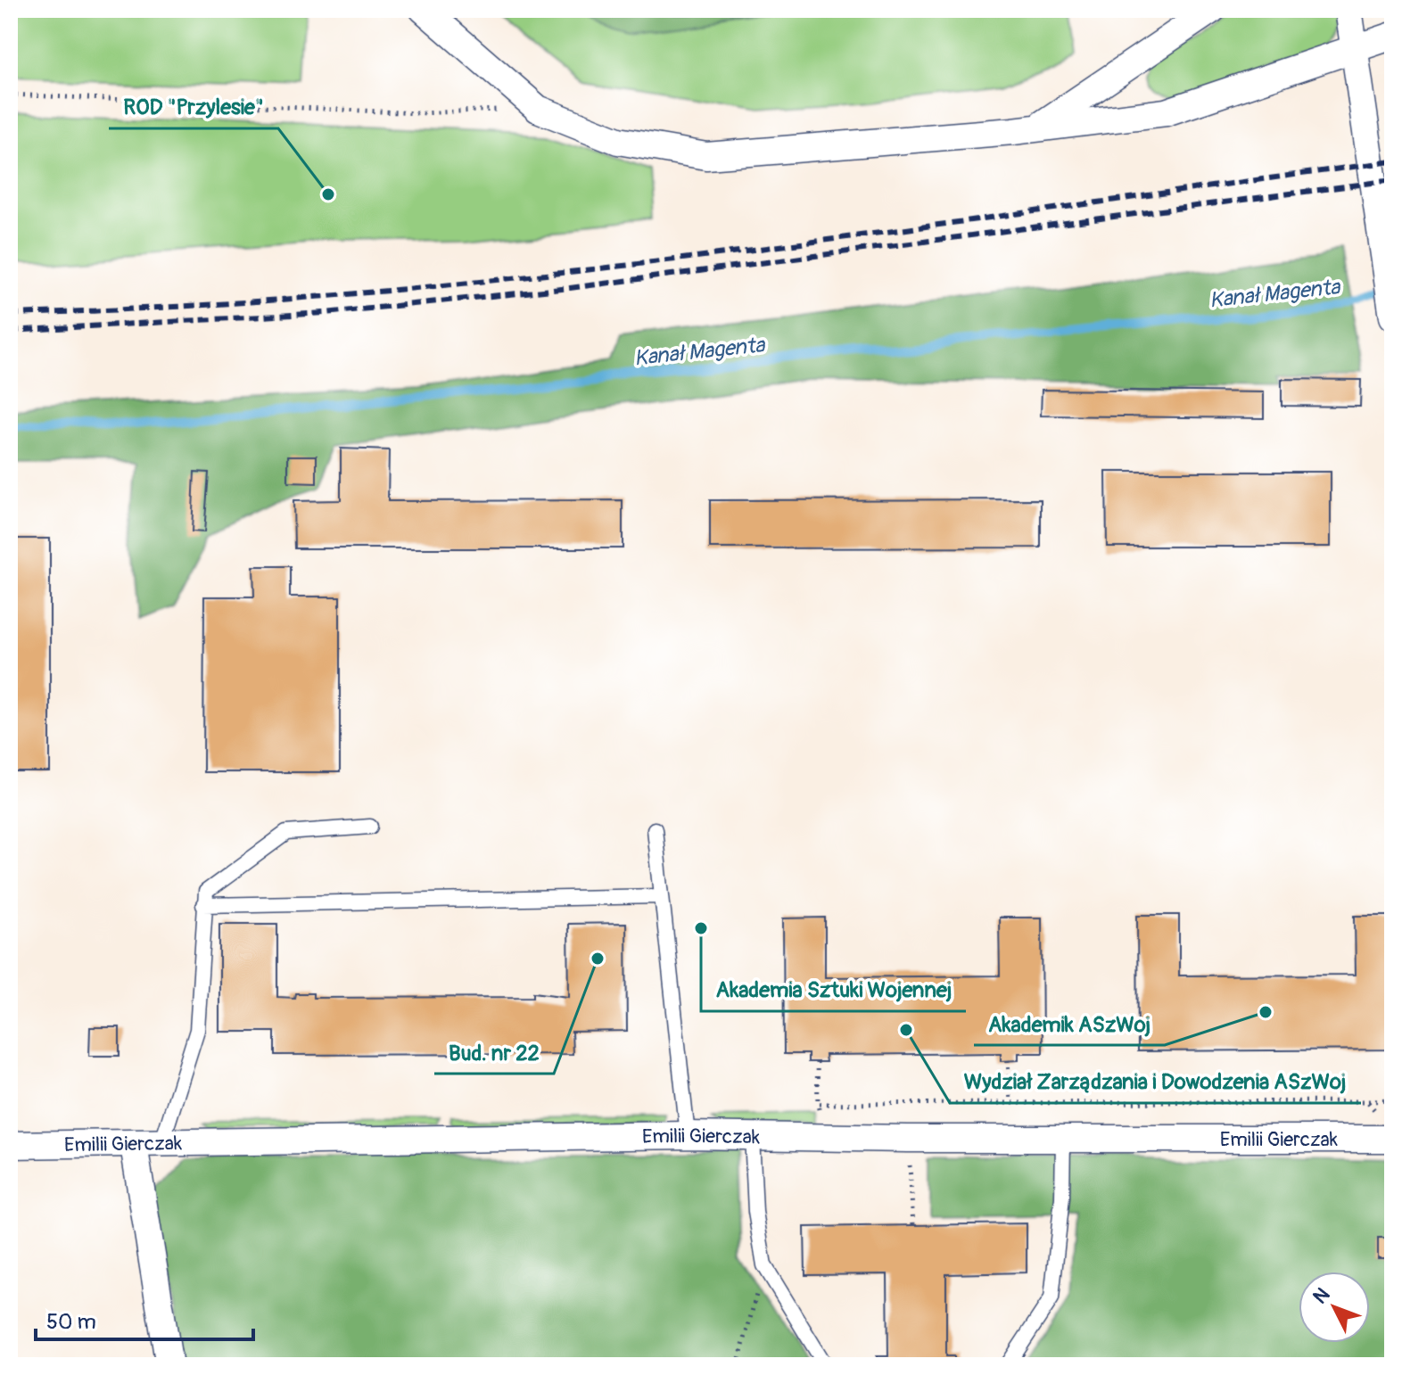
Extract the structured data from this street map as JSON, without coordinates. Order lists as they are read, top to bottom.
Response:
{
  "streets": {
    "street": ["Emilii Gierczak"]
  },
  "water": ["Kanał Magenta"],
  "places": [
    "ROD \"Przylesie\"",
    "Akademia Sztuki Wojennej",
    "Bud. nr 22",
    "Akademik ASzWoj",
    "Wydział Zarządzania i Dowodzenia ASzWoj"
  ],
  "scale_bar": "50 m",
  "north": "top left"
}
